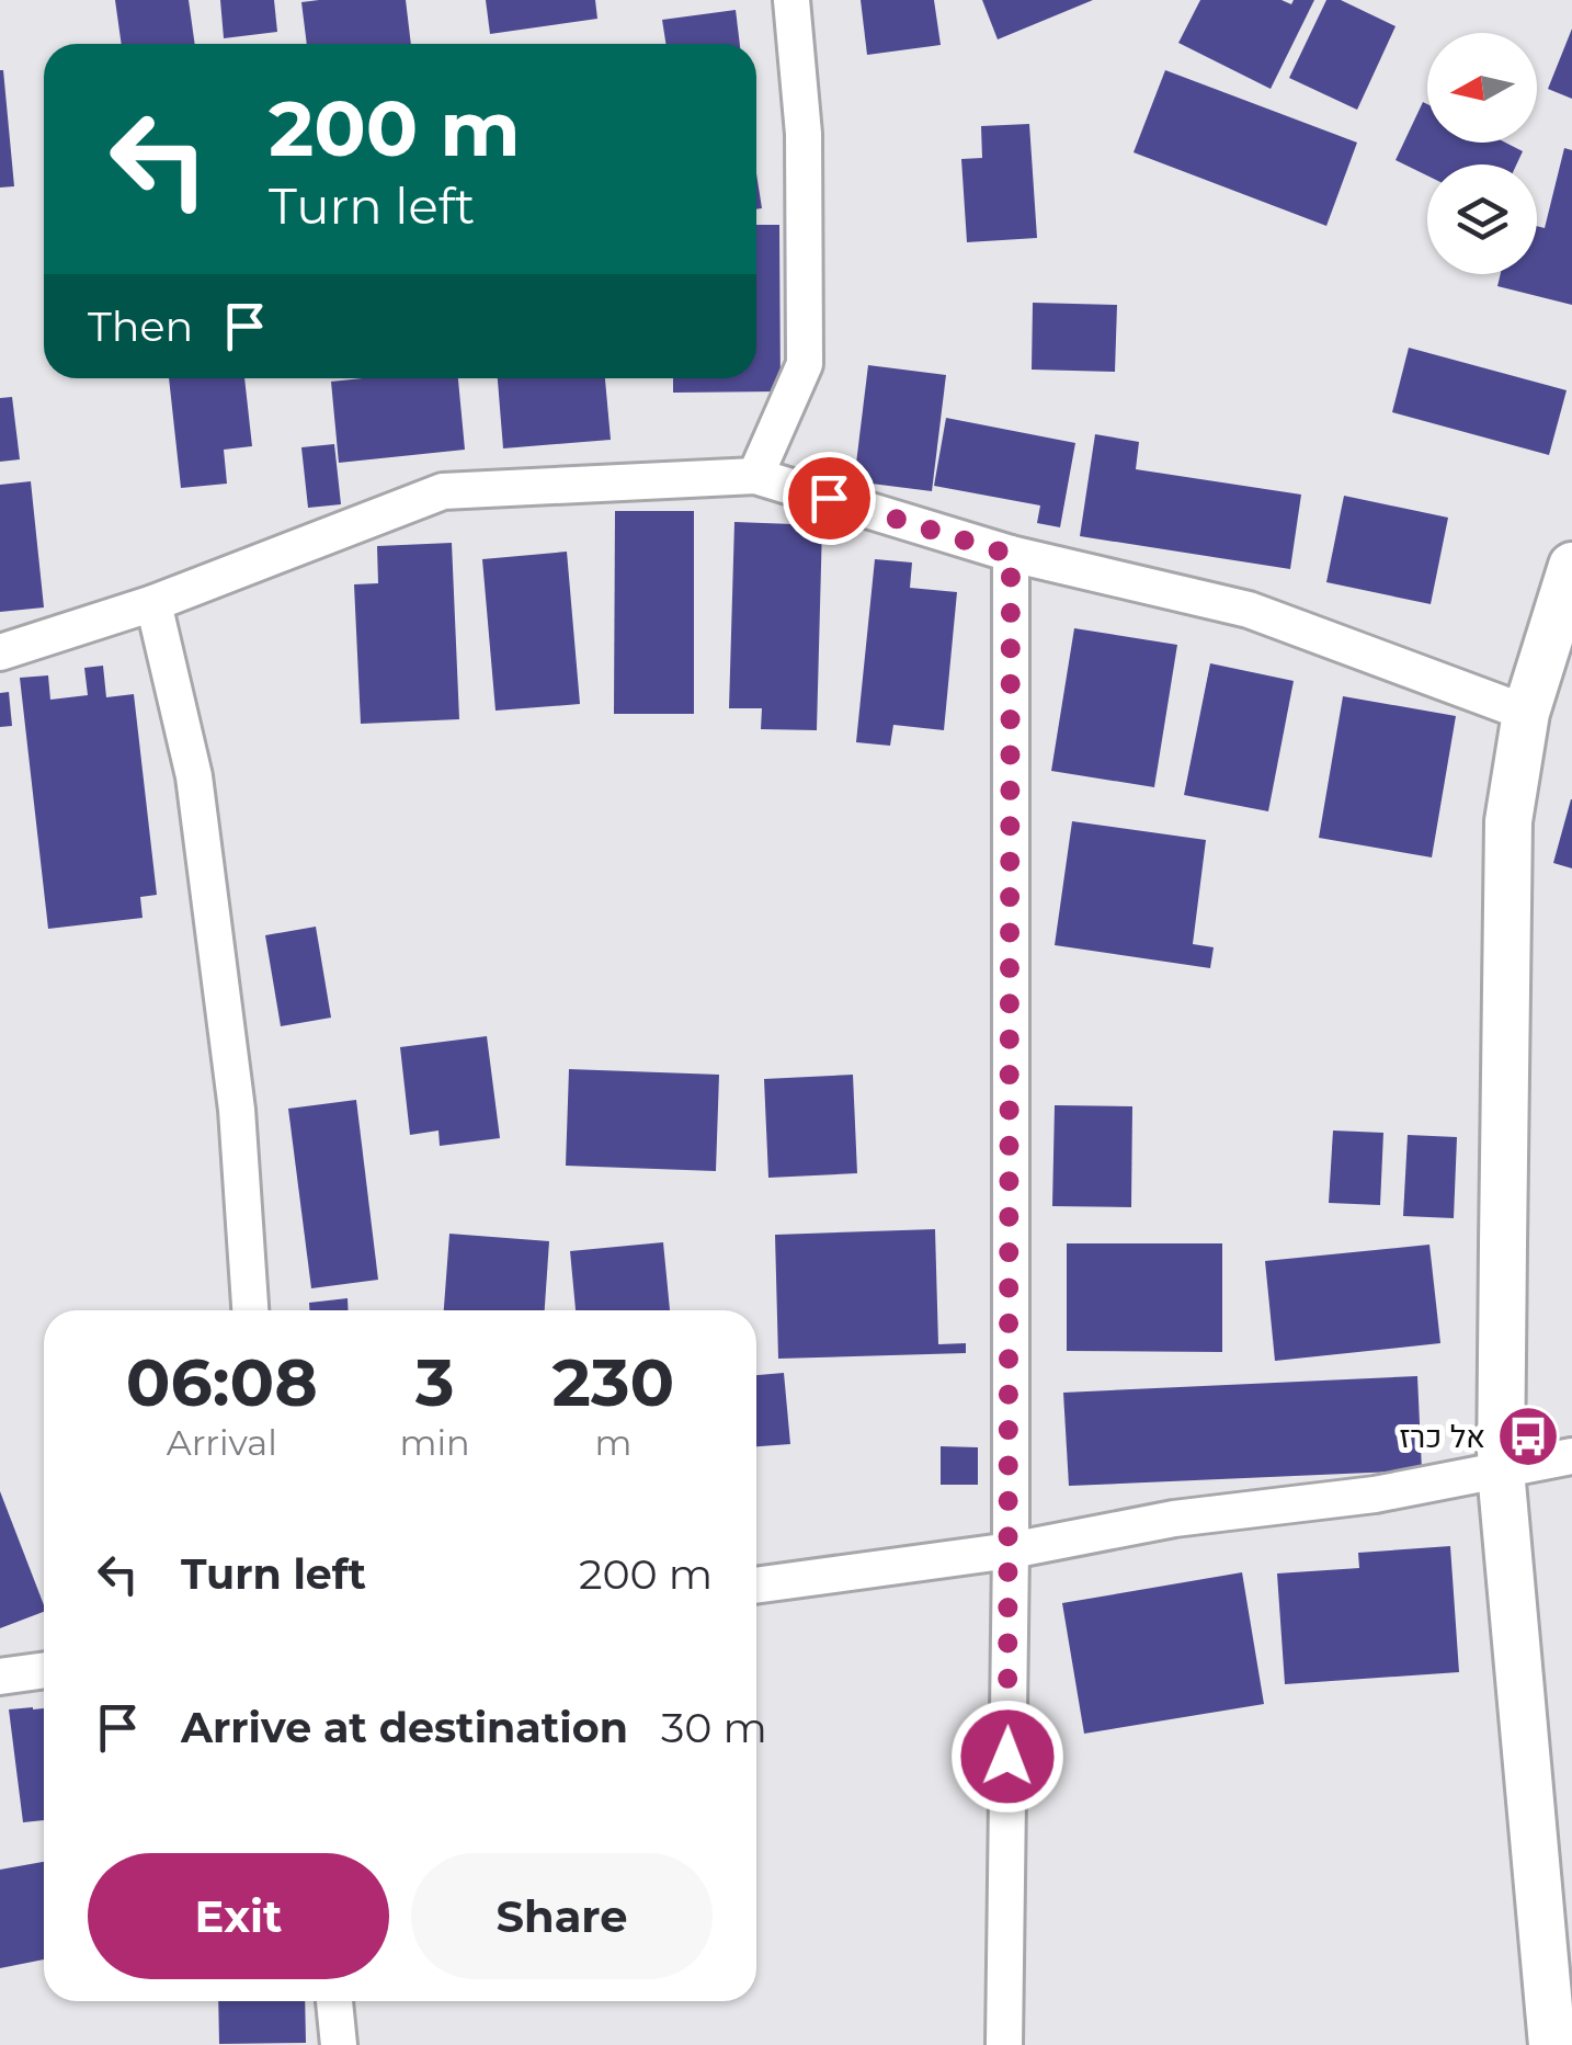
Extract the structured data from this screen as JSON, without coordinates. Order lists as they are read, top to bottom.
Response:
{
  "places": {
    "bus stop": ["אל כרז"]
  },
  "north": "left",
  "page": {
    "turn": ["200 m", "Turn left"],
    "then": "Then",
    "eta": [
      "06:08",
      "Arrival",
      "3",
      "min",
      "230",
      "m"
    ],
    "list": [
      {
        "name": "Turn left",
        "value": "200 m"
      },
      {
        "name": "Arrive at destination",
        "value": "30 m"
      }
    ],
    "buttons": ["Exit", "Share"]
  }
}
